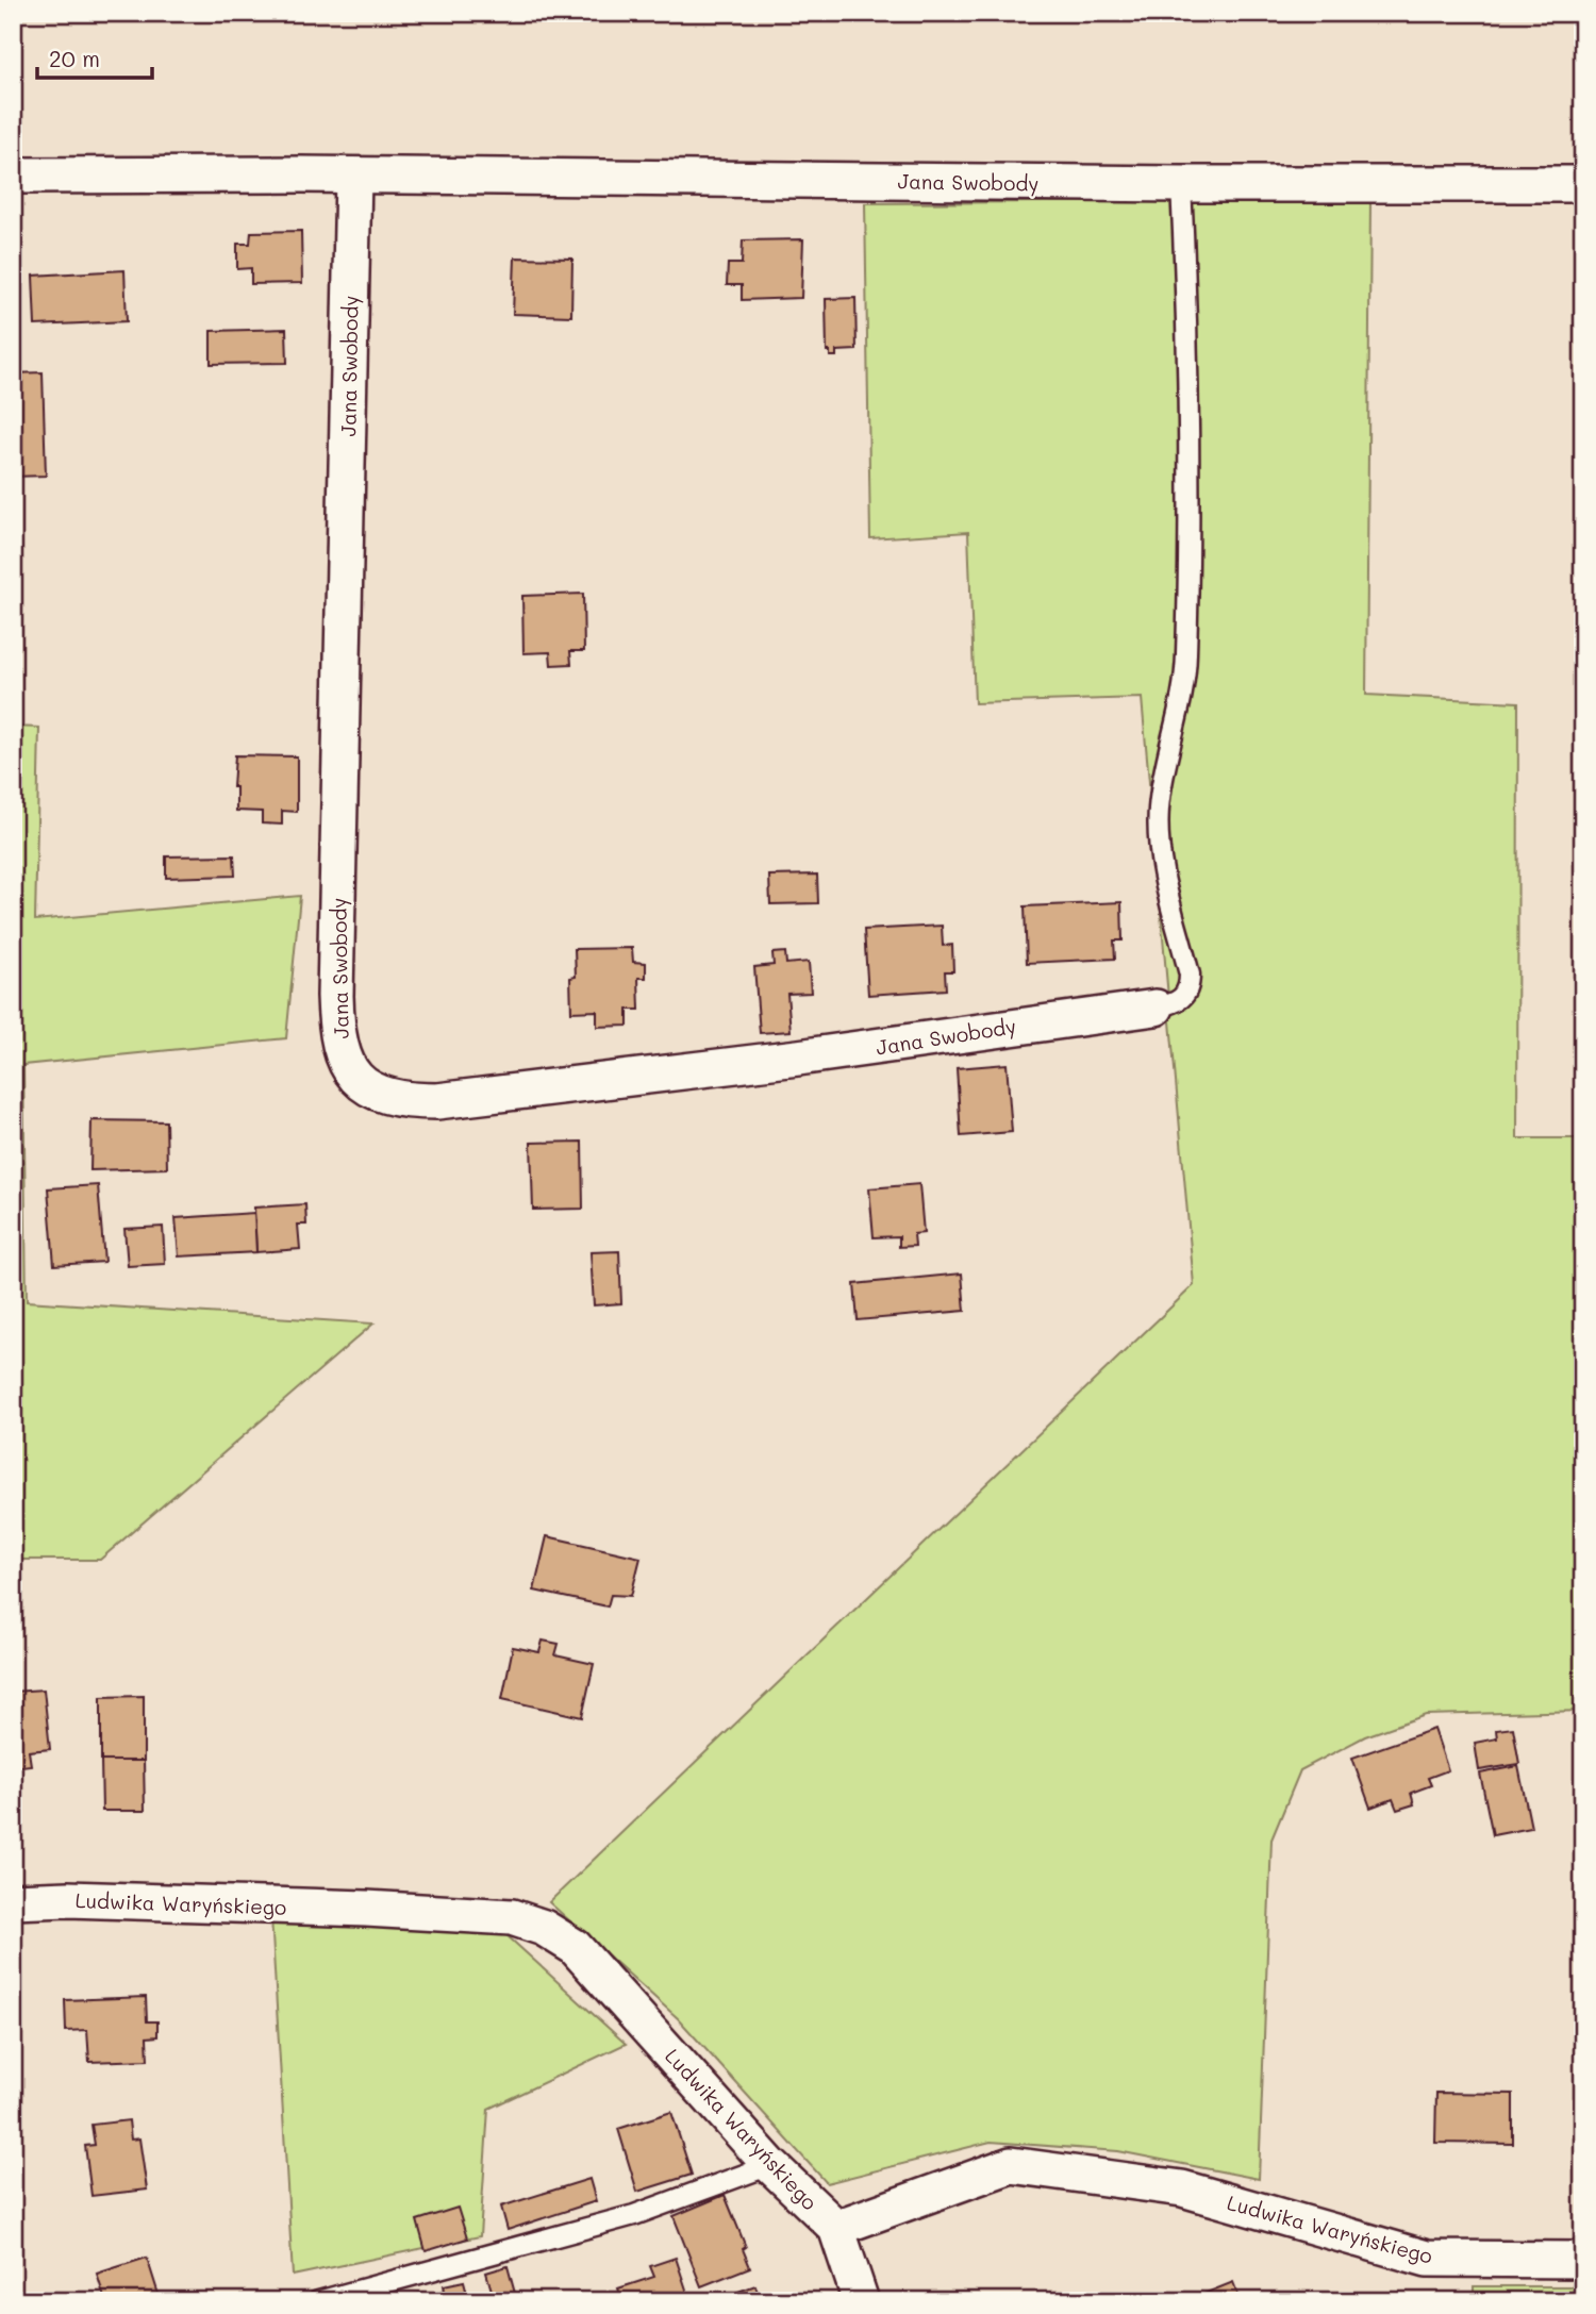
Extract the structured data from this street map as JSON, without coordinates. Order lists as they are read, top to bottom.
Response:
{
  "streets": {
    "street": ["Jana Swobody", "Ludwika Waryńskiego"]
  },
  "scale_bar": "20 m"
}
